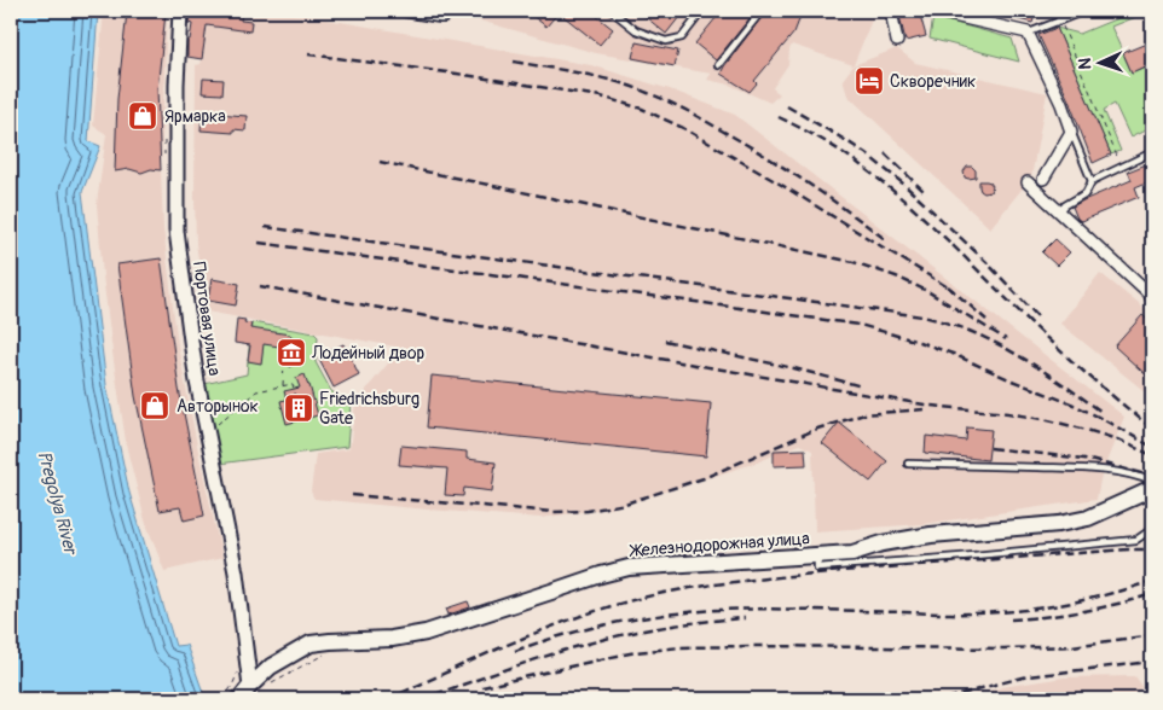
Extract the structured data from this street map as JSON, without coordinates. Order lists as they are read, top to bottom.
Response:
{
  "streets": {
    "main road": ["Портовая улица", "Железнодорожная улица"]
  },
  "crossings": [
    ["Портовая улица", "Железнодорожная улица"]
  ],
  "water": ["Pregolya River"],
  "places": {
    "hotel": ["Скворечник"],
    "shop": ["Ярмарка", "Авторынок"],
    "museum": ["Лодейный двор"],
    "building": ["Friedrichsburg Gate"]
  },
  "north": "left"
}
